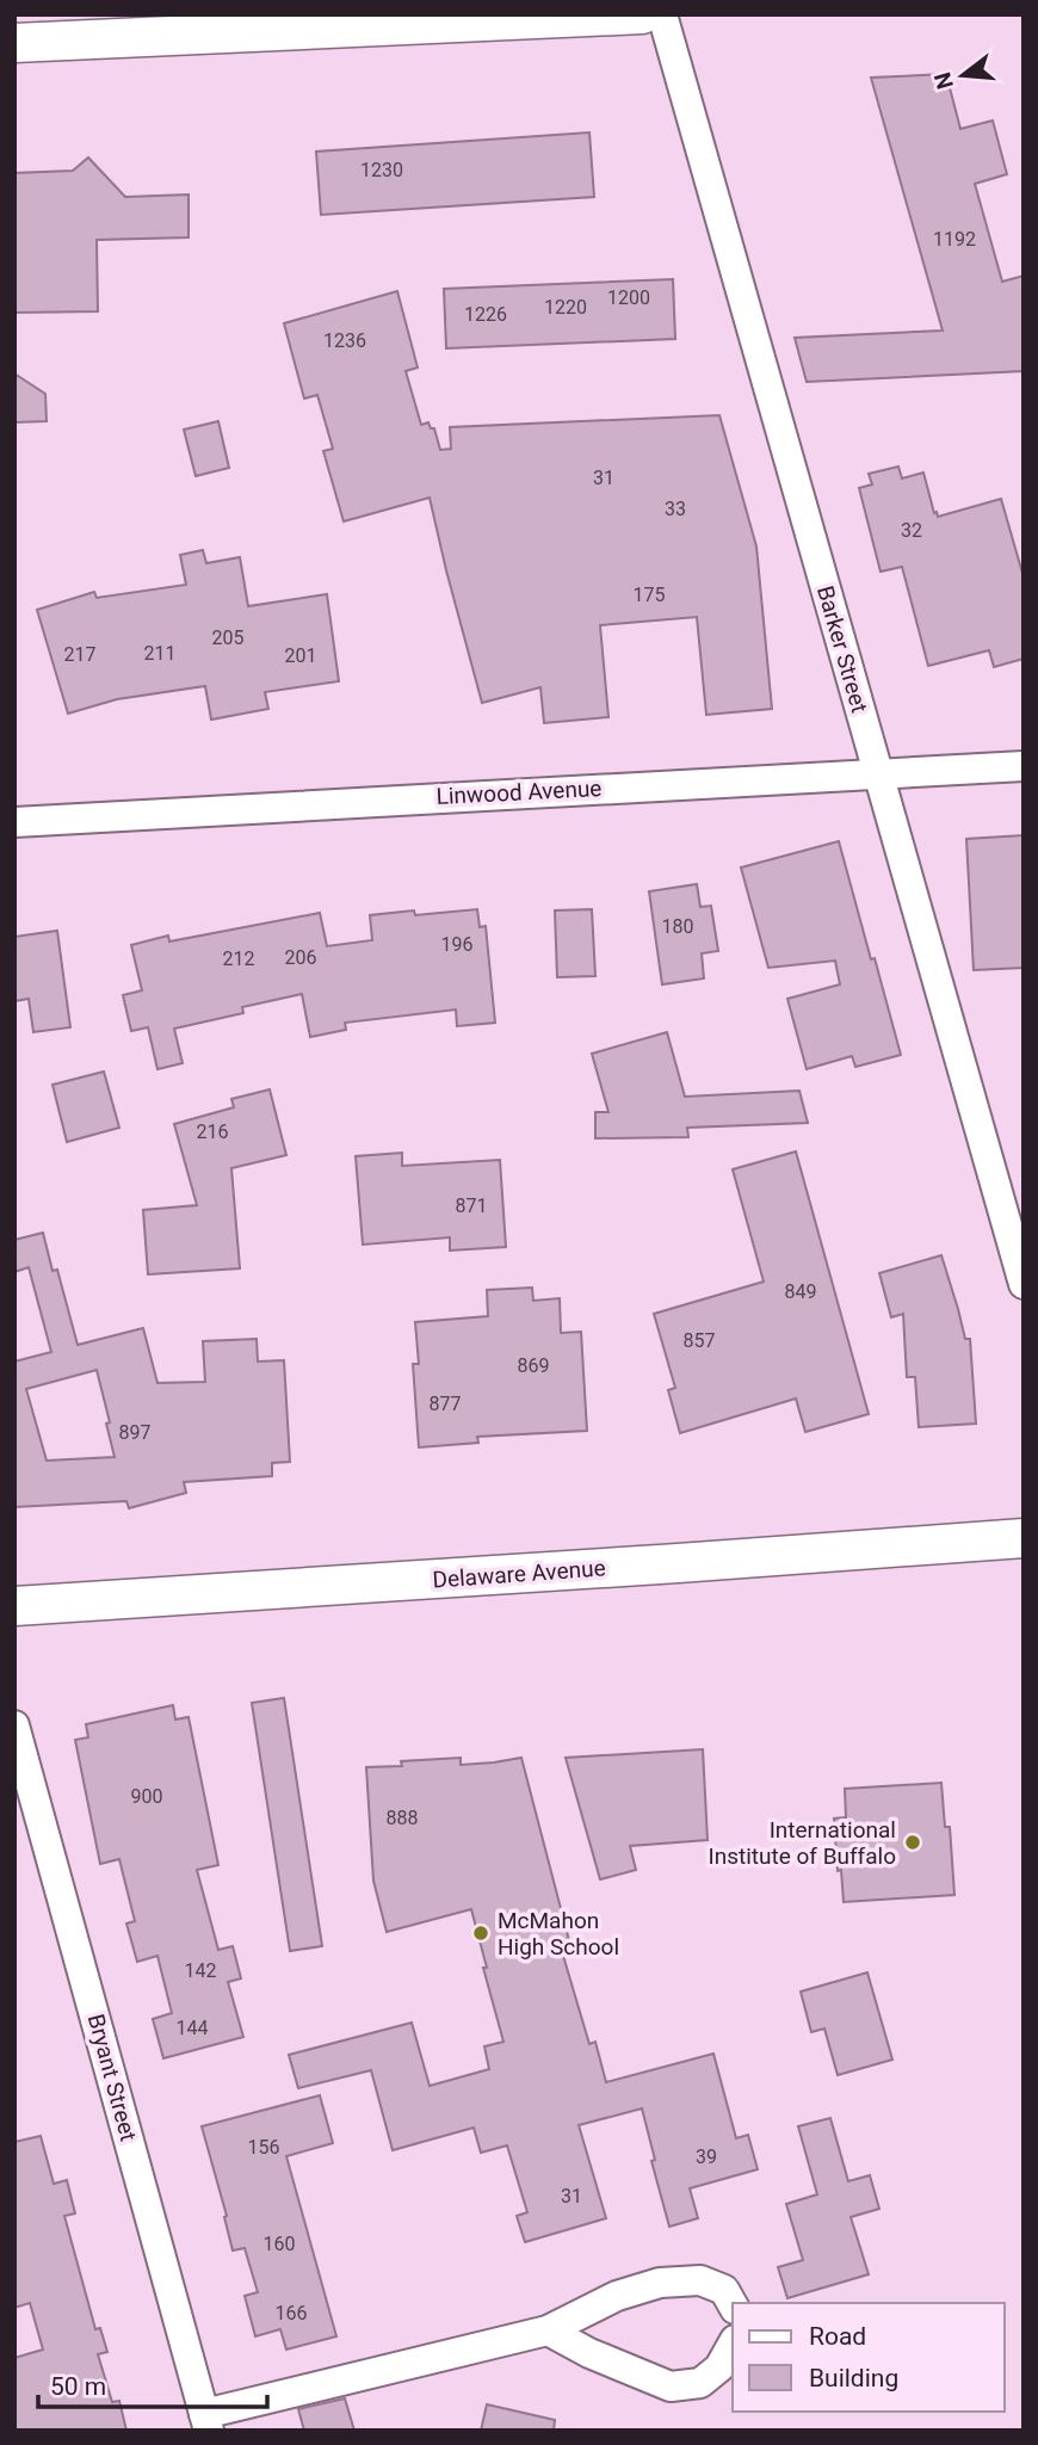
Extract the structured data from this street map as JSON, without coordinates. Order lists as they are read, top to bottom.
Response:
{
  "streets": {
    "main road": ["Delaware Avenue"],
    "street": ["Barker Street", "Linwood Avenue", "Bryant Street"]
  },
  "crossings": [
    ["Barker Street", "Linwood Avenue"]
  ],
  "places": ["International Institute of Buffalo", "McMahon High School"],
  "house_numbers": [
    "1230",
    "1192",
    "1200",
    "1220",
    "1226",
    "1236",
    "31",
    "33",
    "32",
    "175",
    "205",
    "211",
    "217",
    "201",
    "180",
    "196",
    "206",
    "212",
    "216",
    "871",
    "849",
    "857",
    "869",
    "877",
    "897",
    "900",
    "888",
    "142",
    "144",
    "156",
    "39",
    "31",
    "160",
    "166"
  ],
  "legend": ["Road", "Building"],
  "scale_bar": "50 m",
  "north": "left"
}
